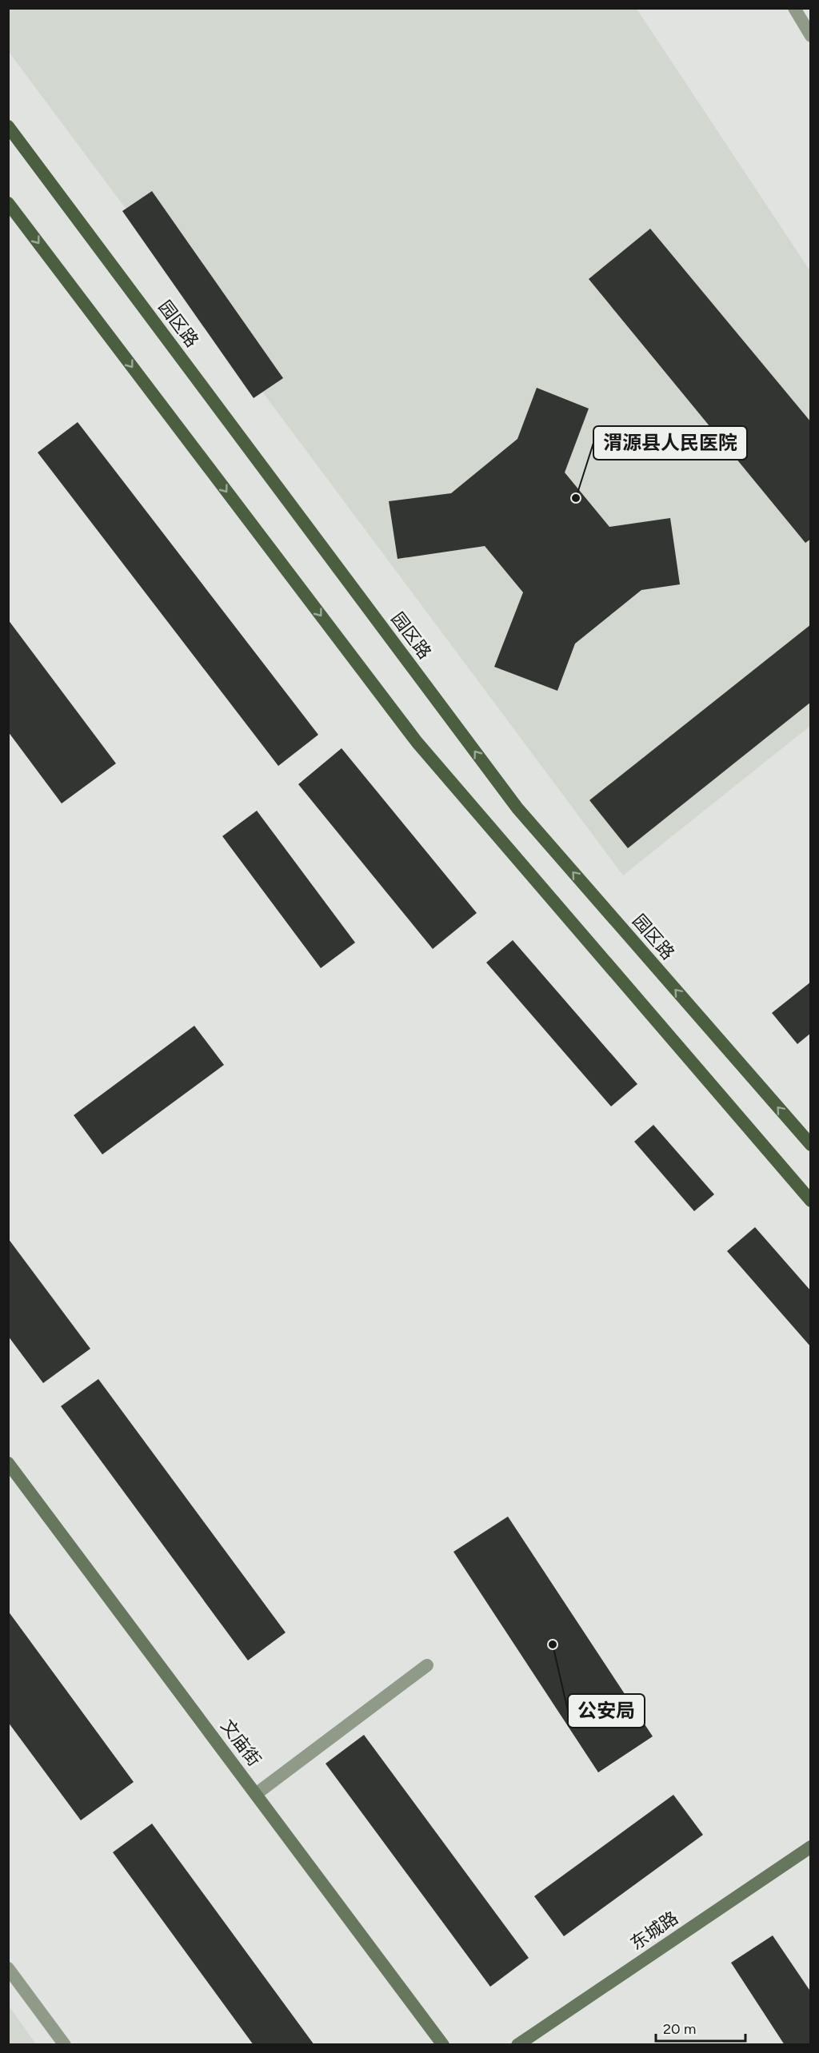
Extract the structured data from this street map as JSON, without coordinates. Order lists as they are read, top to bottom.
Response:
{
  "streets": {
    "main road": ["园区路", "文庙街", "东城路"]
  },
  "places": ["渭源县人民医院", "公安局"],
  "scale_bar": "20 m"
}
